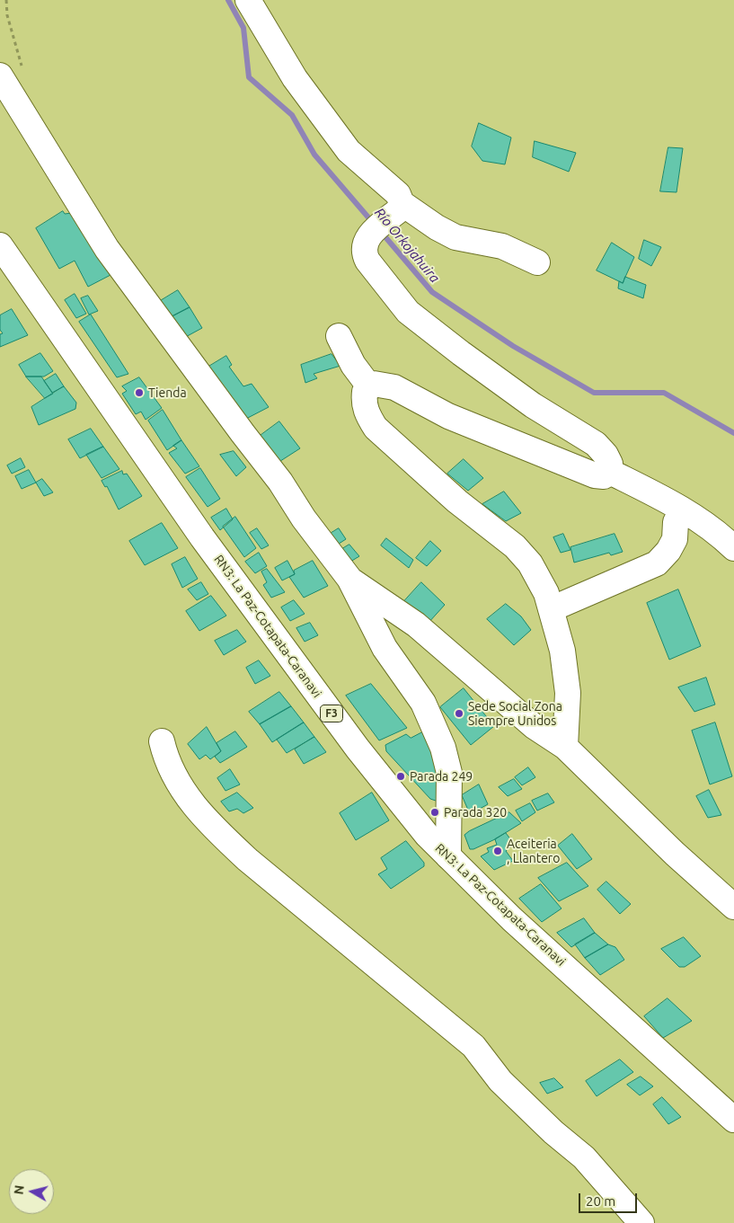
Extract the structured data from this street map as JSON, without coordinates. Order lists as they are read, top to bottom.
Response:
{
  "streets": {
    "main road": ["RN3: La Paz-Cotapata-Caranavi", "F3"]
  },
  "water": ["Río Orkojahuira"],
  "places": [
    "Tienda",
    "Sede Social Zona Siempre Unidos",
    "Parada 249",
    "Parada 320",
    "Aceiteria , Llantero"
  ],
  "scale_bar": "20 m",
  "north": "left"
}
